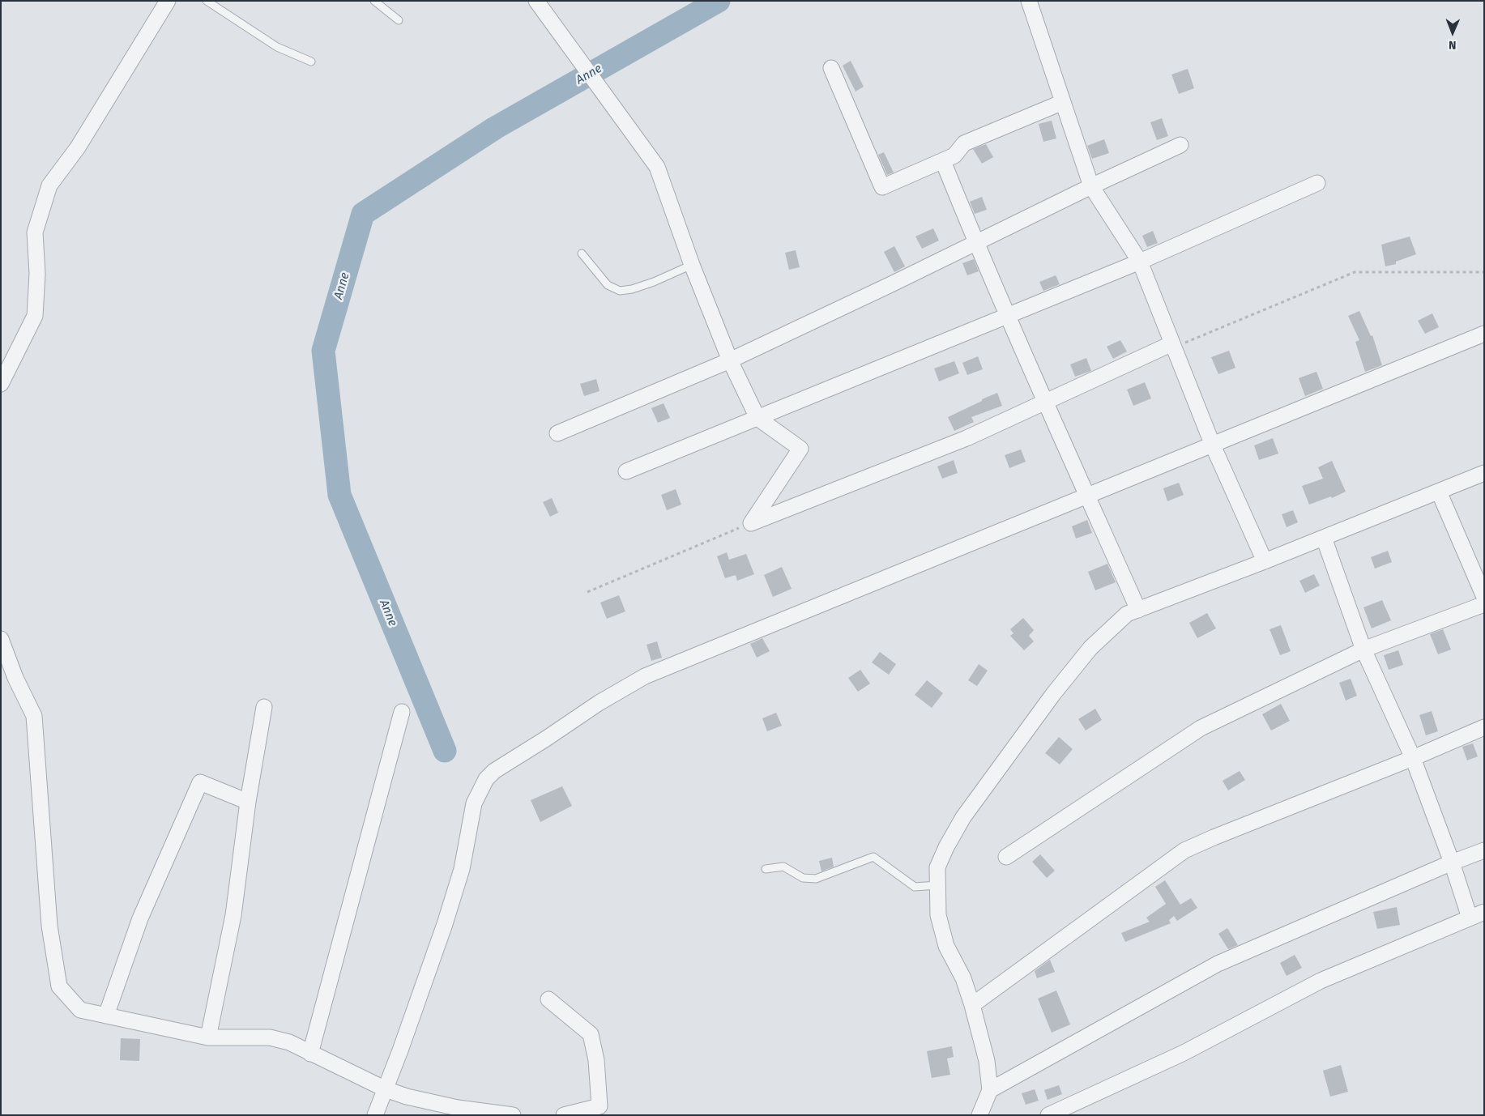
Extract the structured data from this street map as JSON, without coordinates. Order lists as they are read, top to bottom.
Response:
{
  "water": ["Anne"],
  "north": "bottom"
}
